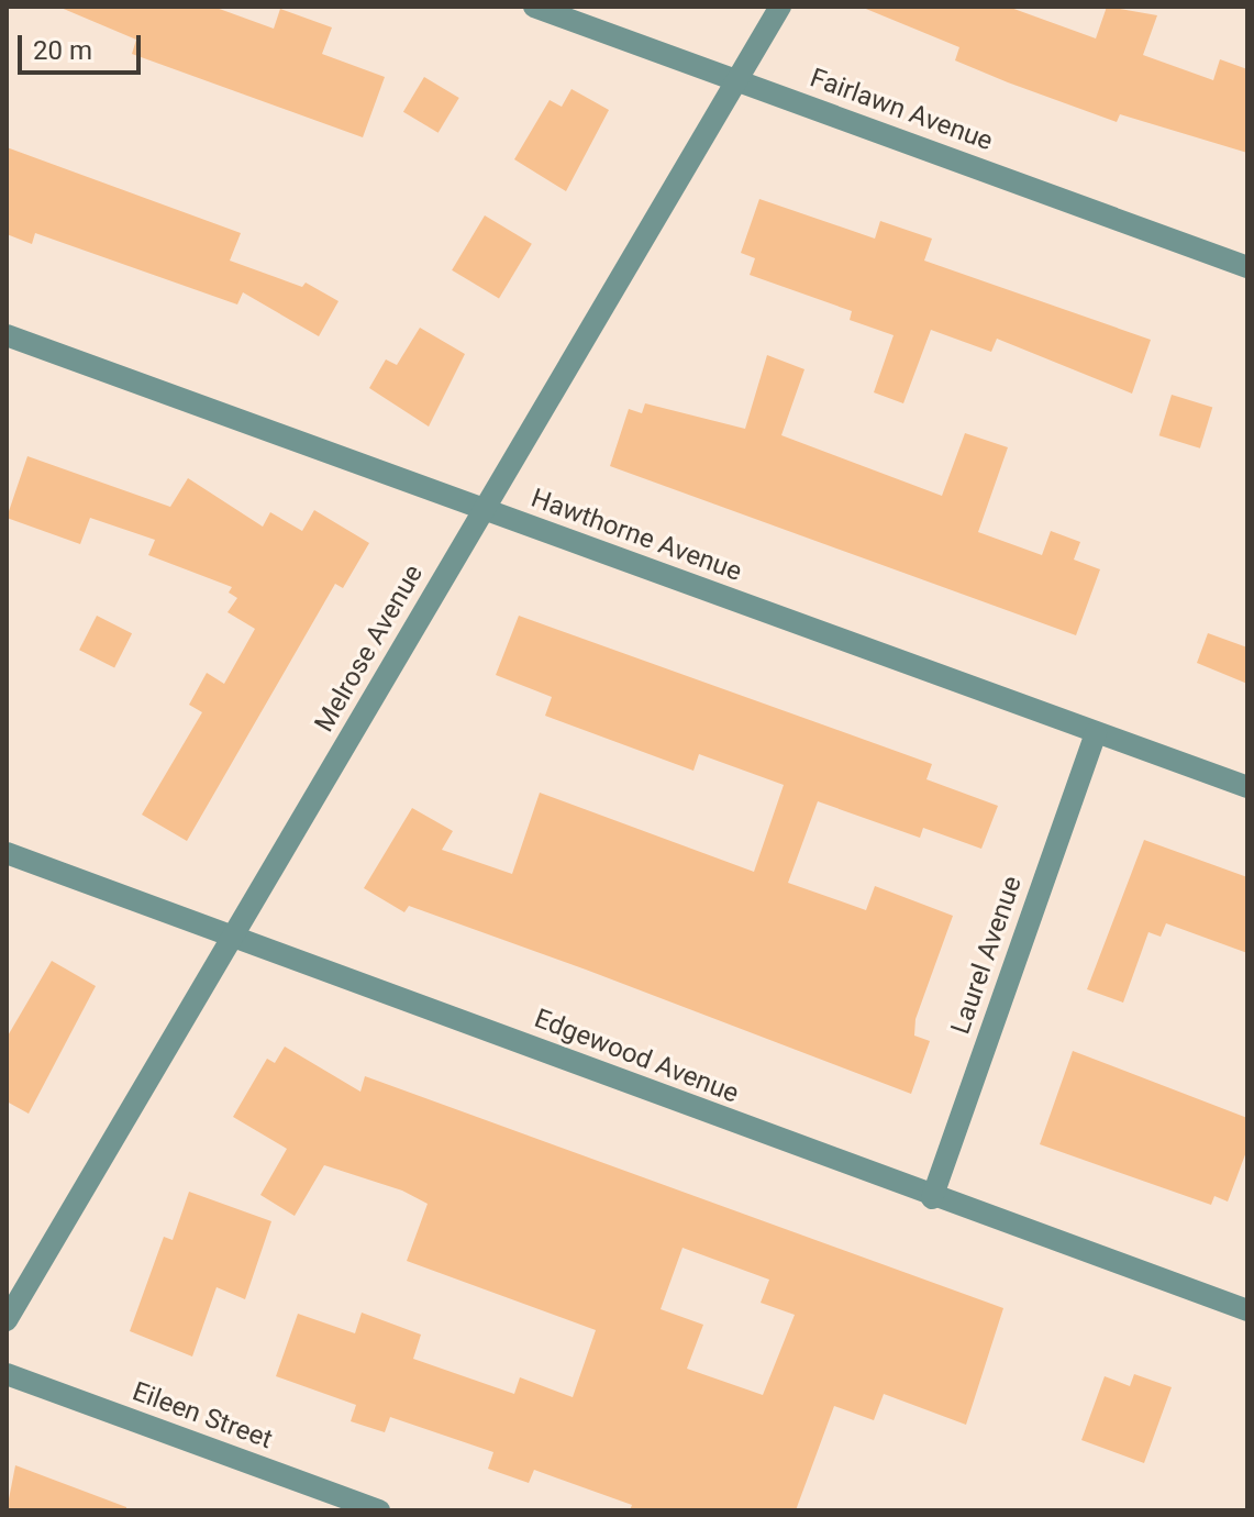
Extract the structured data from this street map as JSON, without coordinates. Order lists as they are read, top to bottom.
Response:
{
  "streets": {
    "street": [
      "Fairlawn Avenue",
      "Hawthorne Avenue",
      "Melrose Avenue",
      "Laurel Avenue",
      "Edgewood Avenue",
      "Eileen Street"
    ]
  },
  "crossings": [
    ["Fairlawn Avenue", "Melrose Avenue"],
    ["Hawthorne Avenue", "Melrose Avenue"],
    ["Hawthorne Avenue", "Laurel Avenue"],
    ["Melrose Avenue", "Edgewood Avenue"],
    ["Laurel Avenue", "Edgewood Avenue"]
  ],
  "scale_bar": "20 m"
}
